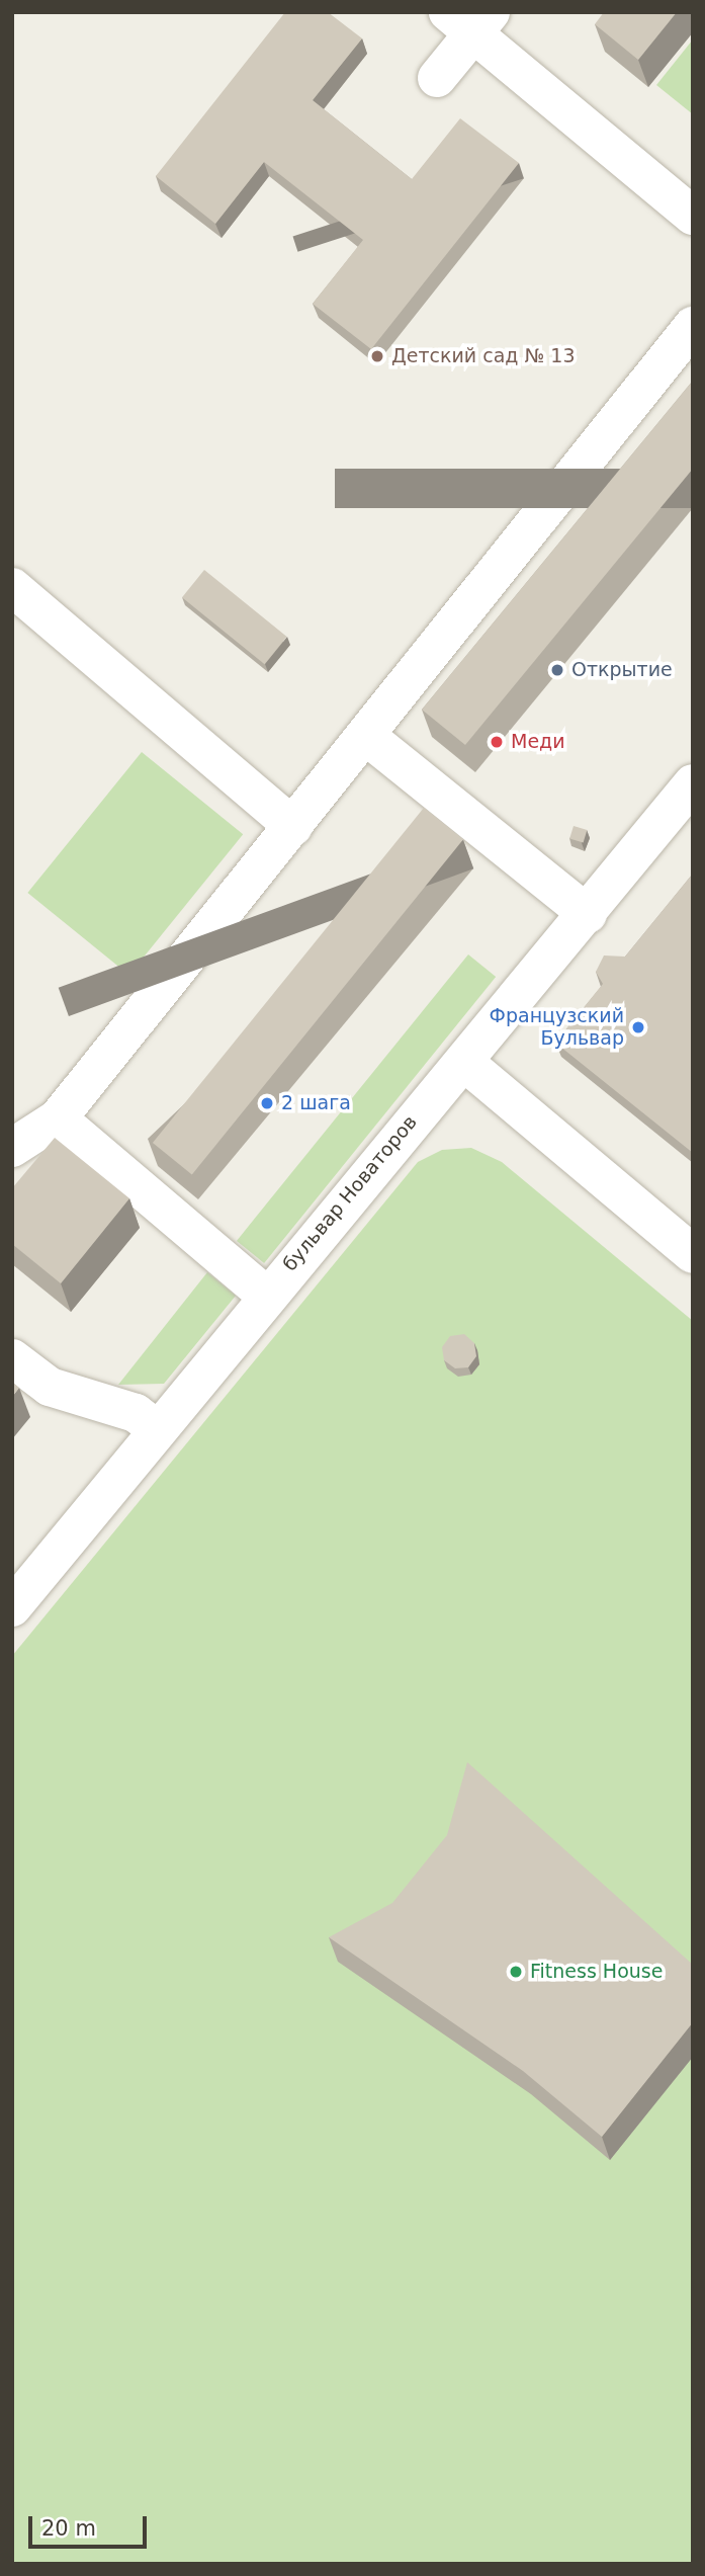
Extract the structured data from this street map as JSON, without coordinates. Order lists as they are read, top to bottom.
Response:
{
  "streets": {
    "street": ["бульвар Новаторов"]
  },
  "places": [
    "Детский сад № 13",
    "Открытие",
    "Меди",
    "Французский Бульвар",
    "2 шага",
    "Fitness House"
  ],
  "scale_bar": "20 m"
}
